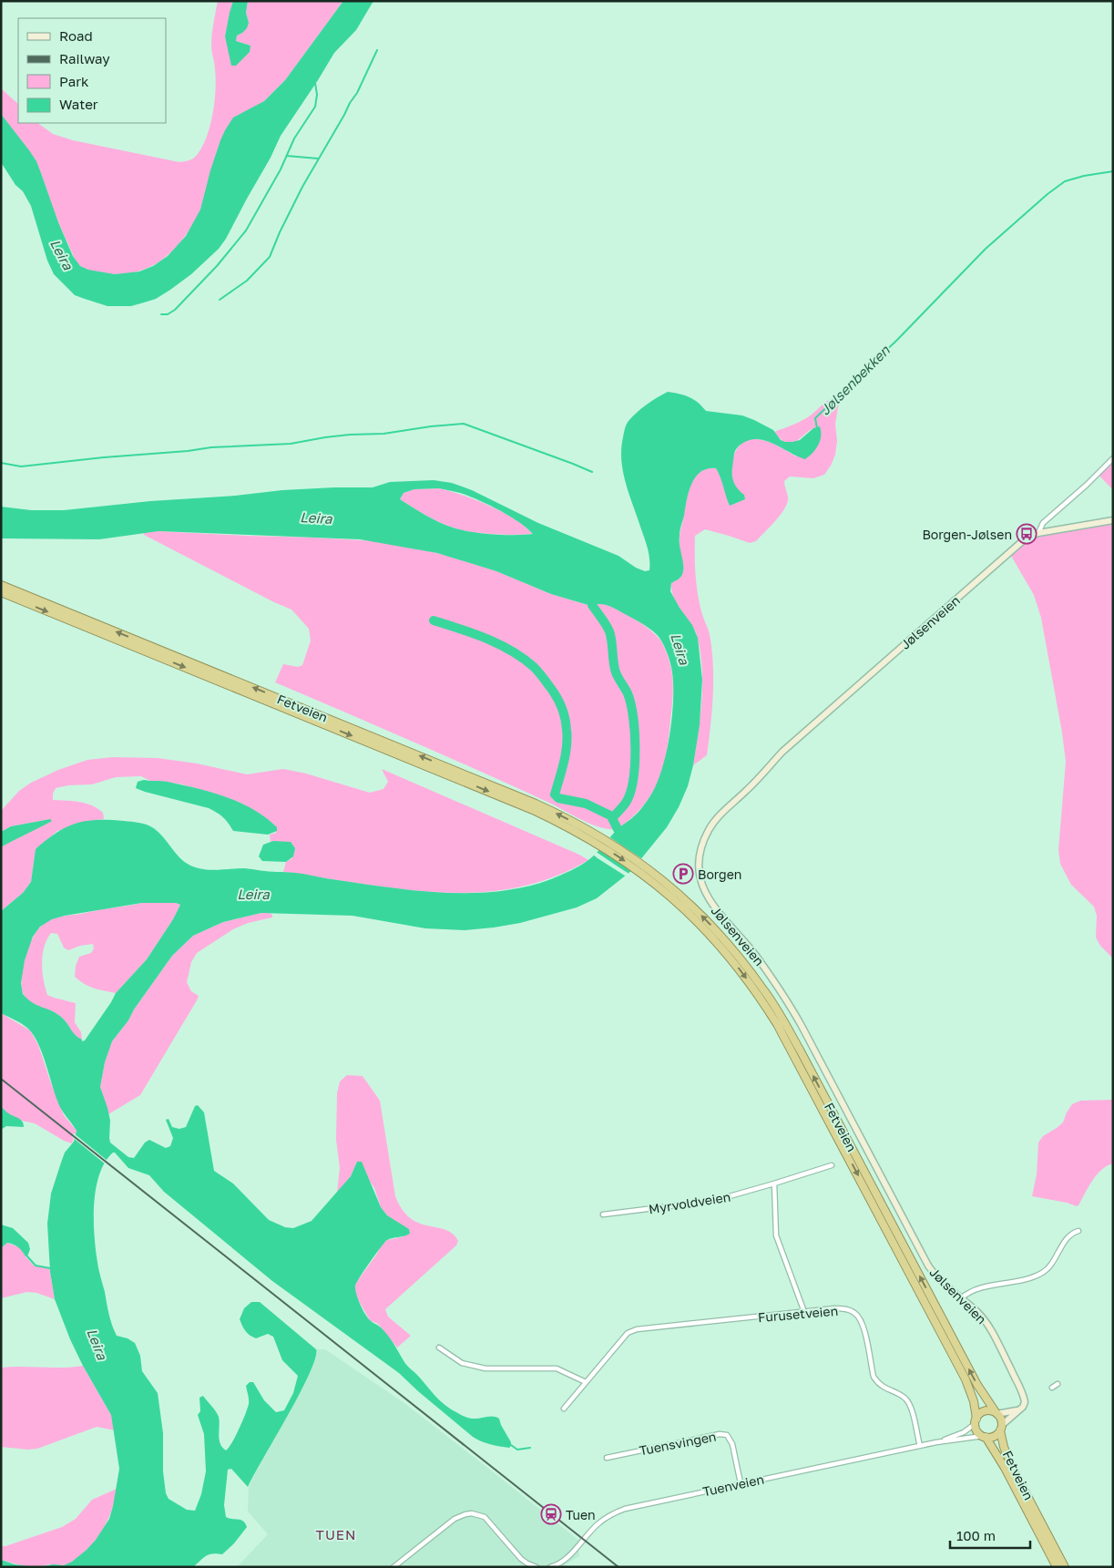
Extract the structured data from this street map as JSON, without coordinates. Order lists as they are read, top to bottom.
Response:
{
  "streets": {
    "highway": ["Fetveien"],
    "main road": ["Jølsenveien"],
    "street": [
      "Myrvoldveien",
      "Furusetveien",
      "Tuensvingen",
      "Tuenveien"
    ]
  },
  "crossings": [
    ["Fetveien", "Tuenveien"],
    ["Furusetveien", "Tuenveien"],
    ["Tuensvingen", "Tuenveien"]
  ],
  "districts": ["TUEN"],
  "water": ["Leira", "Jølsenbekken"],
  "places": {
    "bus stop": ["Borgen-Jølsen"],
    "parking": ["Borgen"],
    "station": ["Tuen"]
  },
  "legend": [
    "Road",
    "Railway",
    "Park",
    "Water"
  ],
  "scale_bar": "100 m"
}
